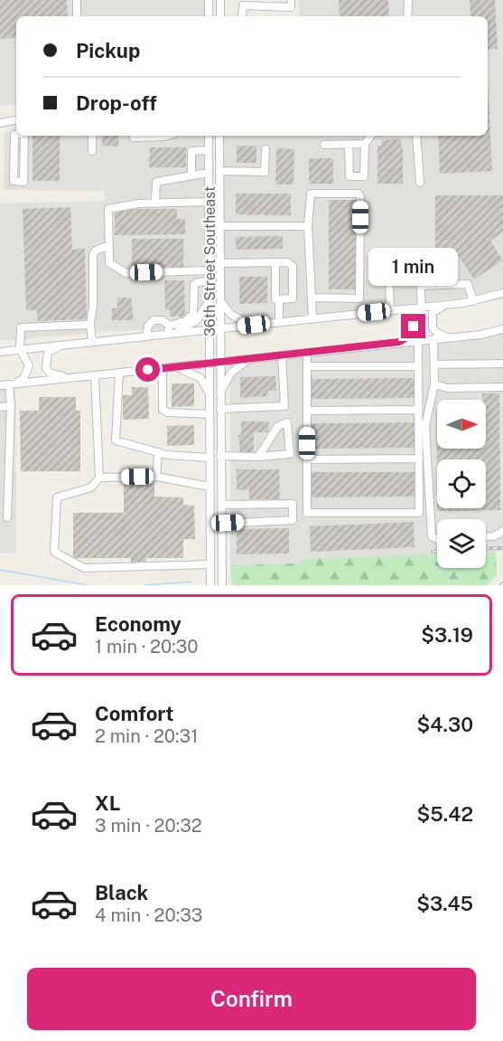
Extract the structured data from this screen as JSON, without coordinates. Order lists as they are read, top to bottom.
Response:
{
  "streets": {
    "street": ["36th Street Southeast"]
  },
  "north": "right",
  "page": {
    "banner": ["Pickup", "Drop-off"],
    "bubble": "1 min",
    "list": [
      {
        "name": "Economy",
        "note": "1 min · 20:30",
        "value": "$3.19"
      },
      {
        "name": "Comfort",
        "note": "2 min · 20:31",
        "value": "$4.30"
      },
      {
        "name": "XL",
        "note": "3 min · 20:32",
        "value": "$5.42"
      },
      {
        "name": "Black",
        "note": "4 min · 20:33",
        "value": "$3.45"
      }
    ],
    "buttons": "Confirm"
  }
}
